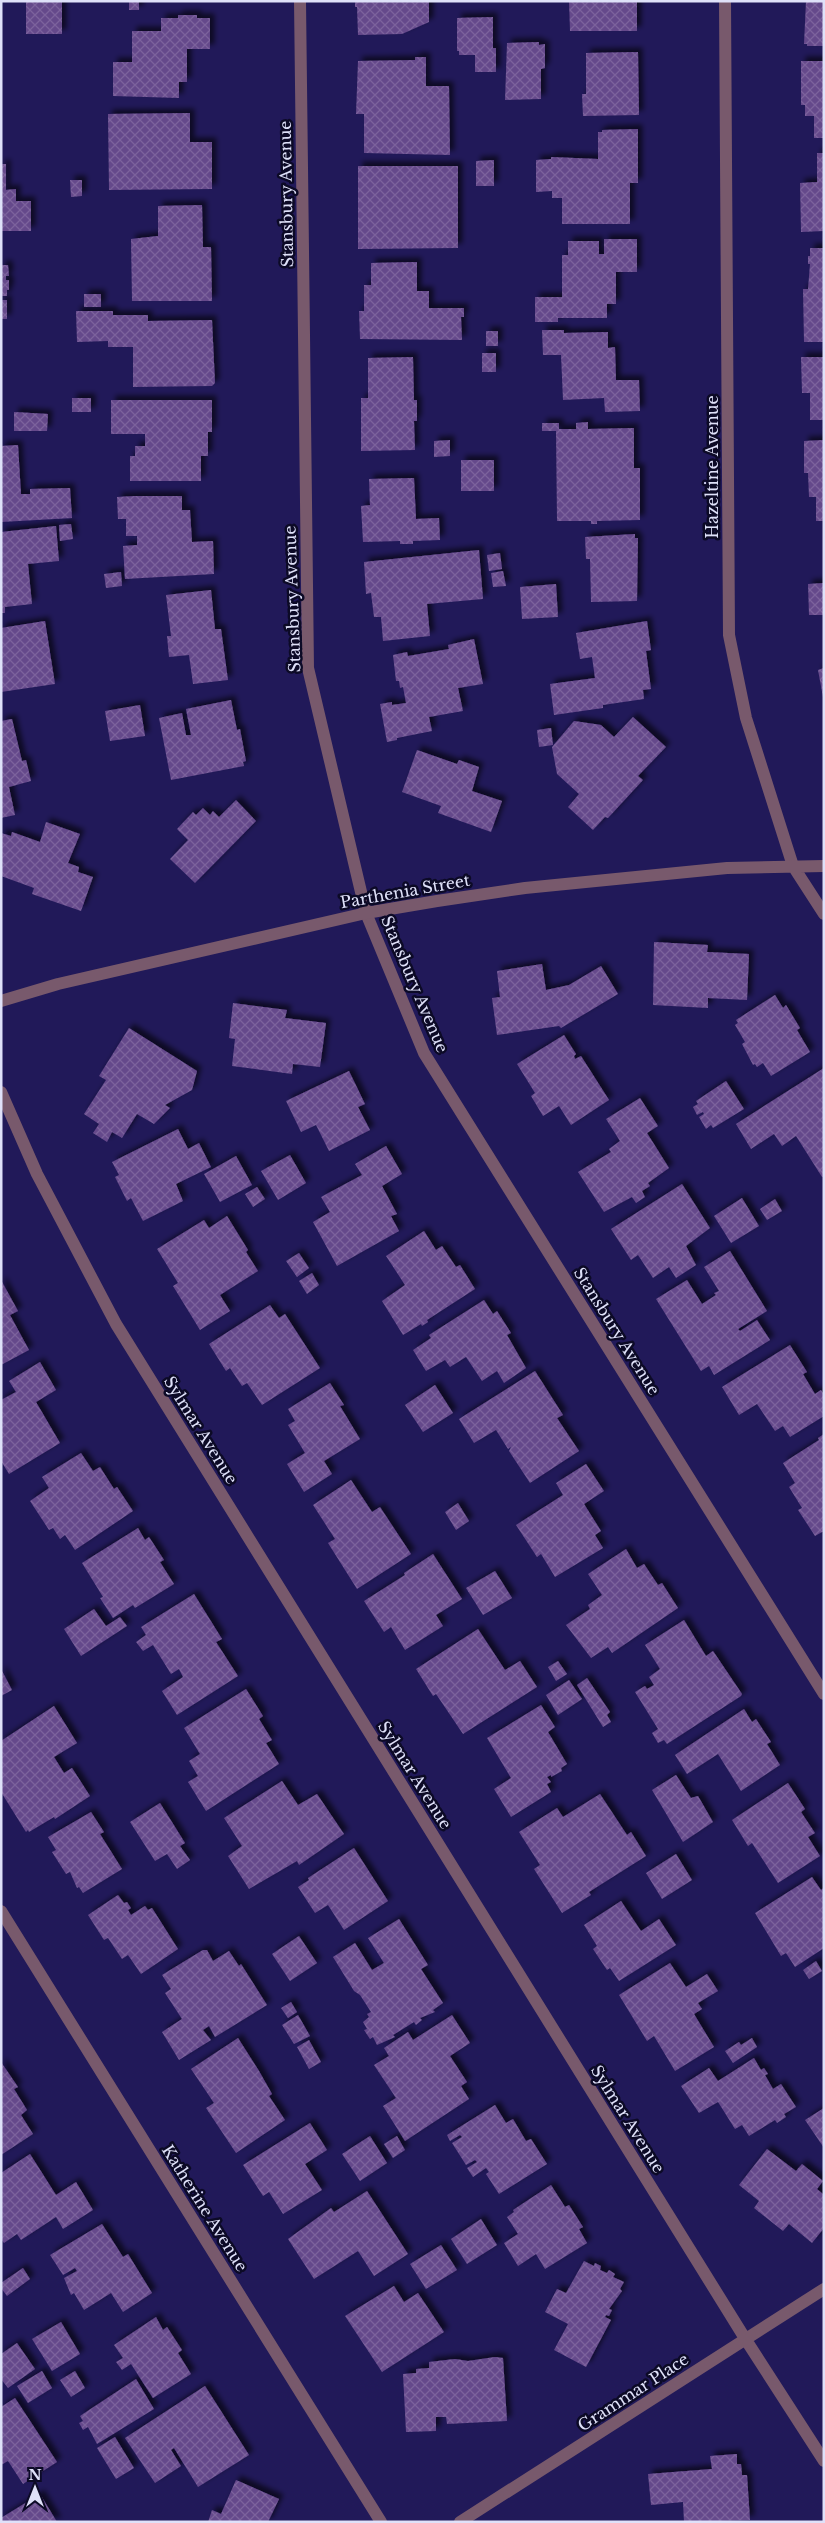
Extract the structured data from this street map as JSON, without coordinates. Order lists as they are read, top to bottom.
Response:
{
  "streets": {
    "street": [
      "Stansbury Avenue",
      "Hazeltine Avenue",
      "Parthenia Street",
      "Sylmar Avenue",
      "Katherine Avenue",
      "Grammar Place"
    ]
  },
  "crossings": [
    ["Stansbury Avenue", "Parthenia Street"],
    ["Hazeltine Avenue", "Parthenia Street"],
    ["Sylmar Avenue", "Grammar Place"]
  ],
  "north": "top"
}
